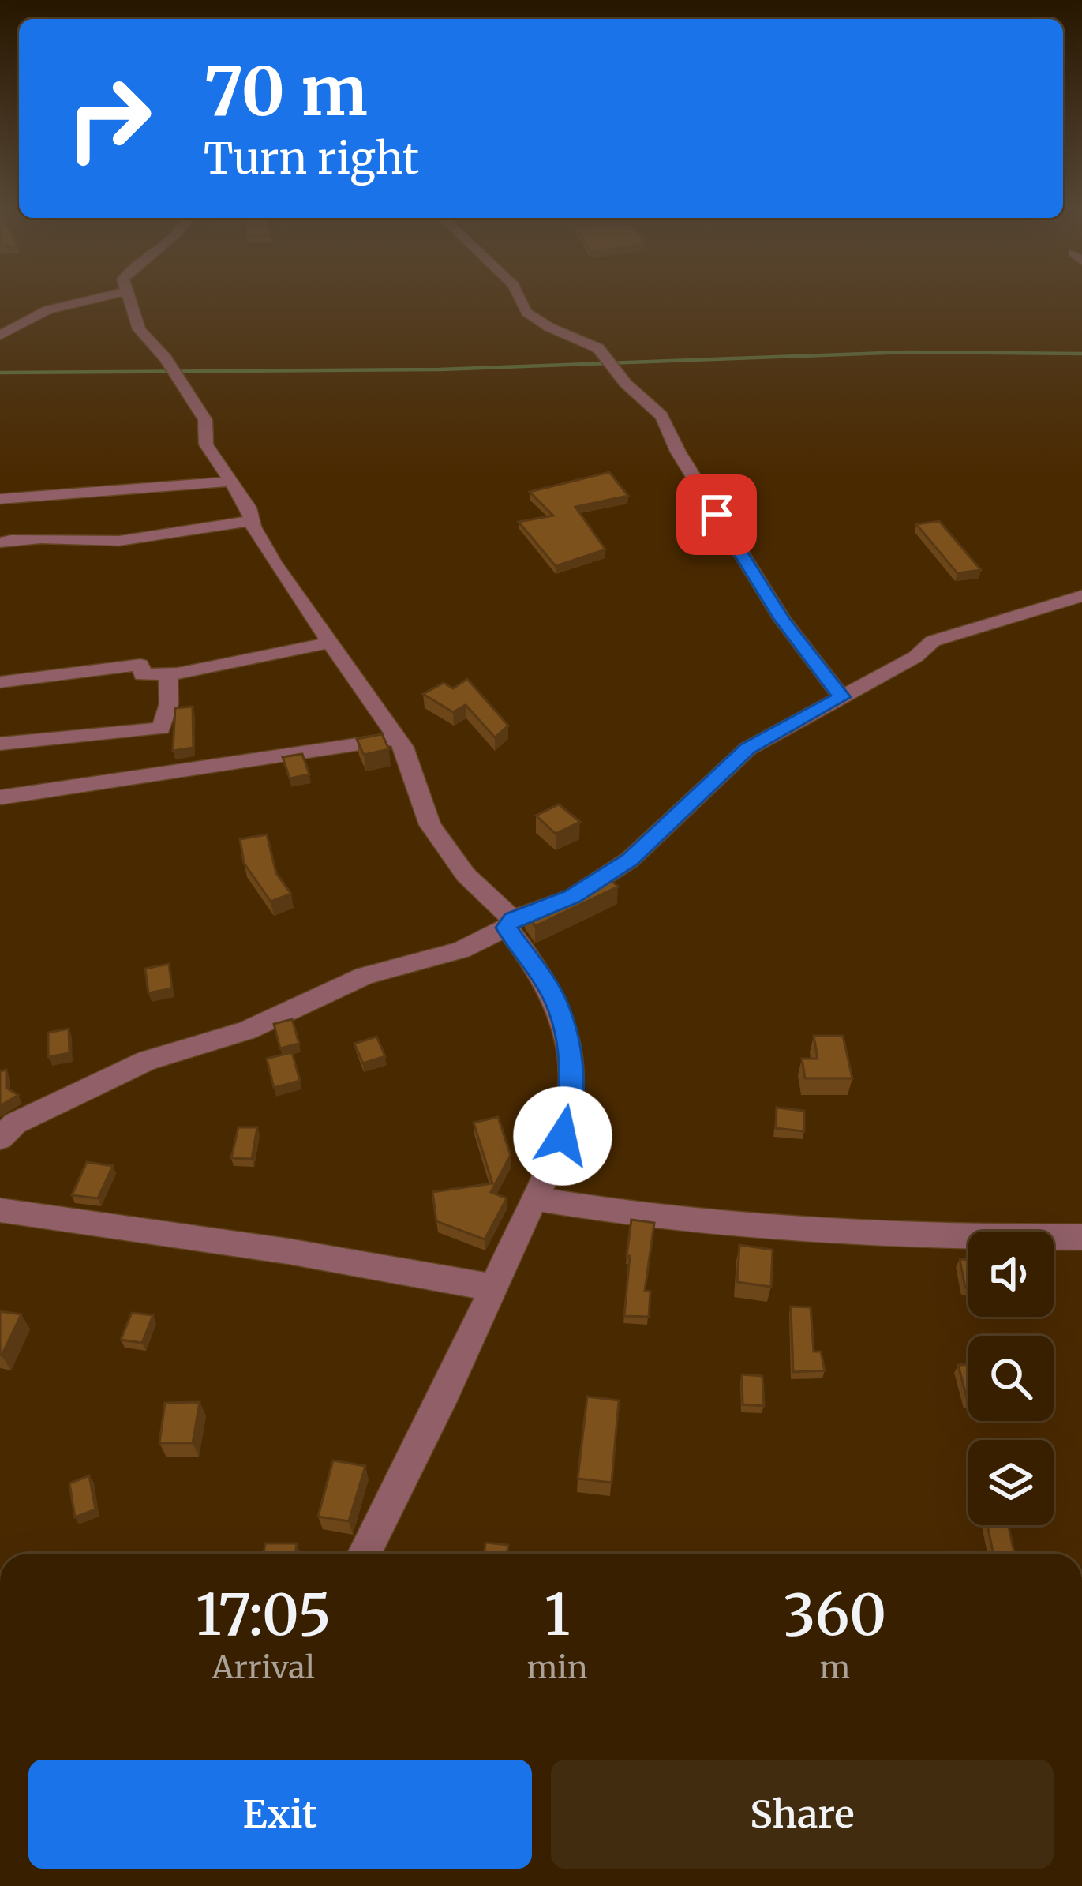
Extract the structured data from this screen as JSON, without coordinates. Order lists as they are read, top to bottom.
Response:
{
  "page": {
    "turn": ["70 m", "Turn right"],
    "eta": [
      "17:05",
      "Arrival",
      "1",
      "min",
      "360",
      "m"
    ],
    "buttons": ["Exit", "Share"]
  }
}
